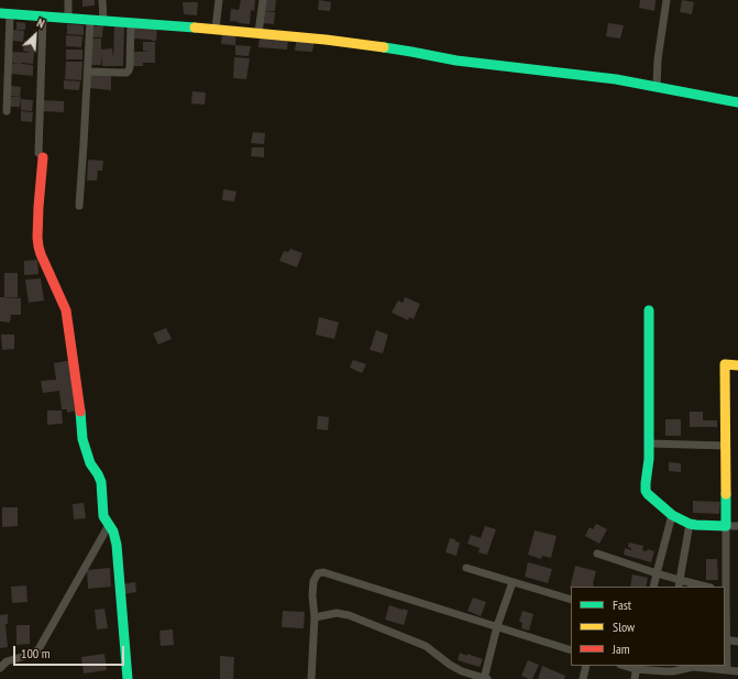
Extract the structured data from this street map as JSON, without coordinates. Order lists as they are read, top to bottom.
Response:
{
  "legend": ["Fast", "Slow", "Jam"],
  "scale_bar": "100 m",
  "north": "top right"
}
